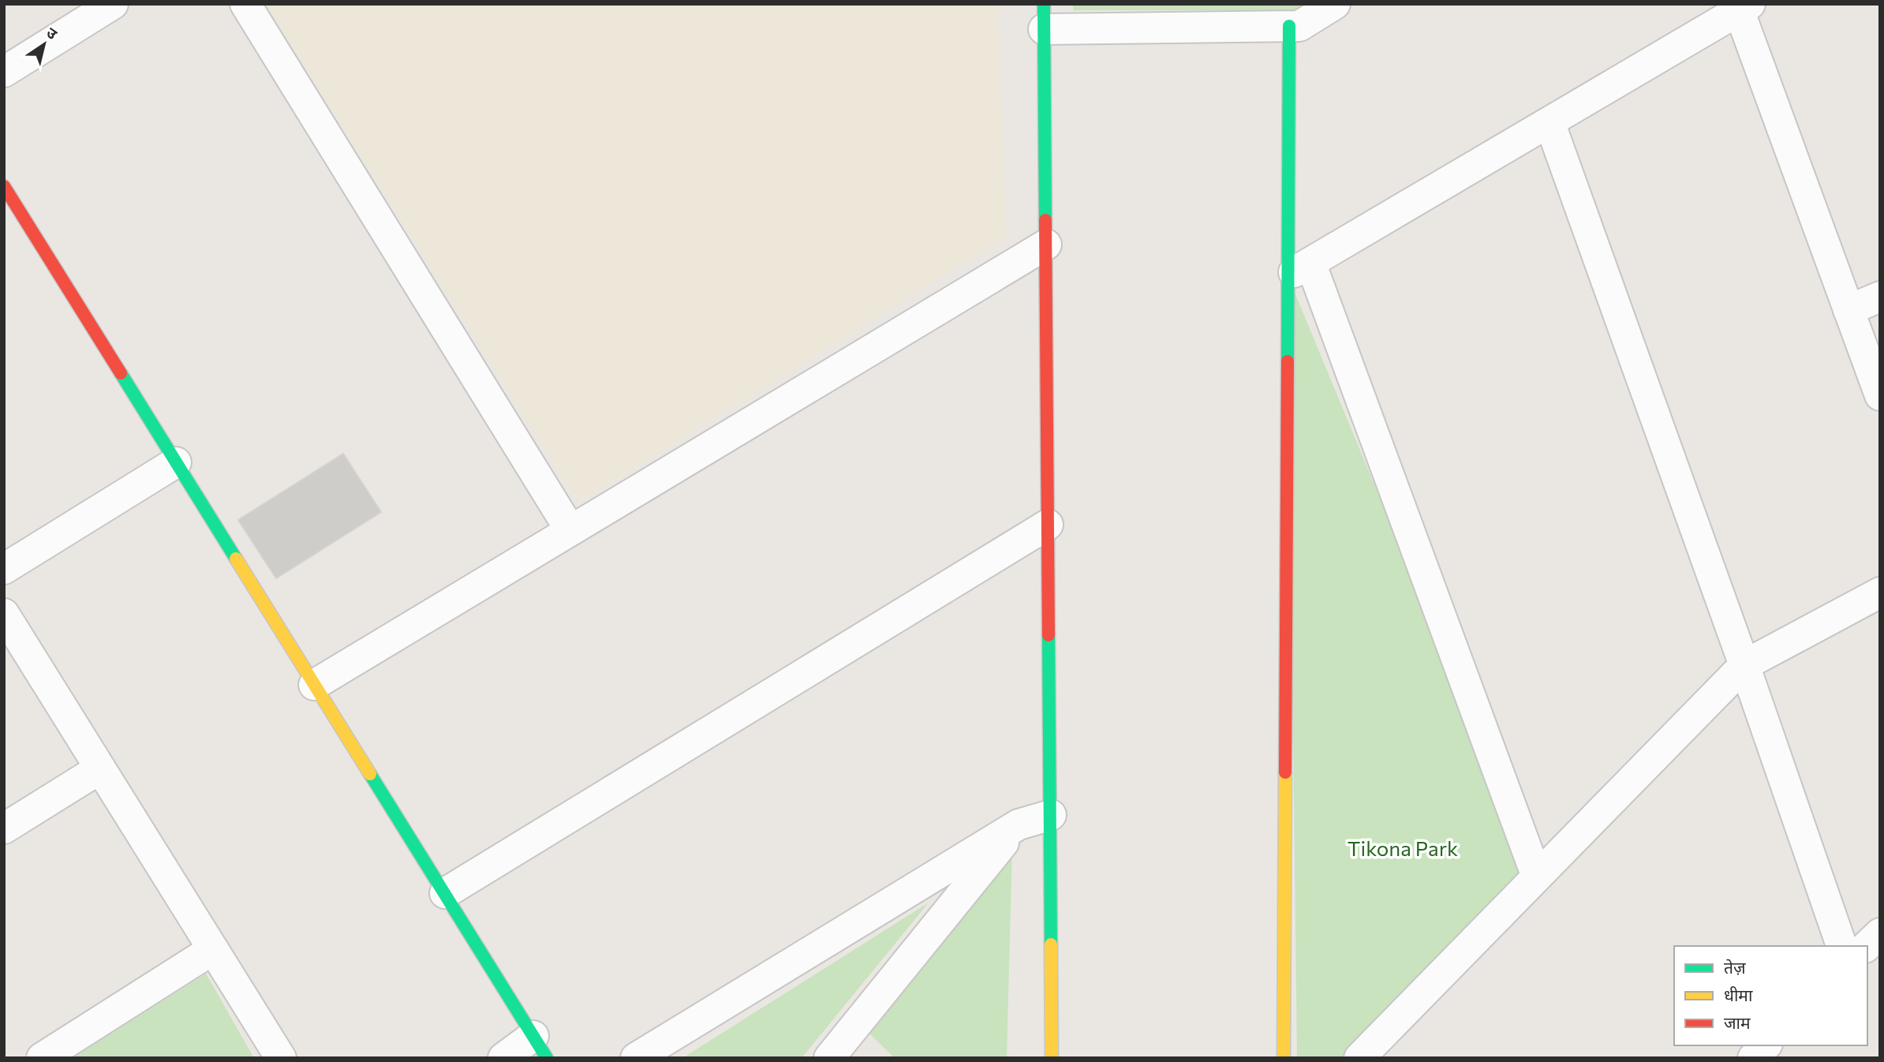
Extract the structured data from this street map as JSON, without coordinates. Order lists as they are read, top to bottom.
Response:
{
  "parks": ["Tikona Park"],
  "legend": ["तेज़", "धीमा", "जाम"],
  "north": "top right"
}
